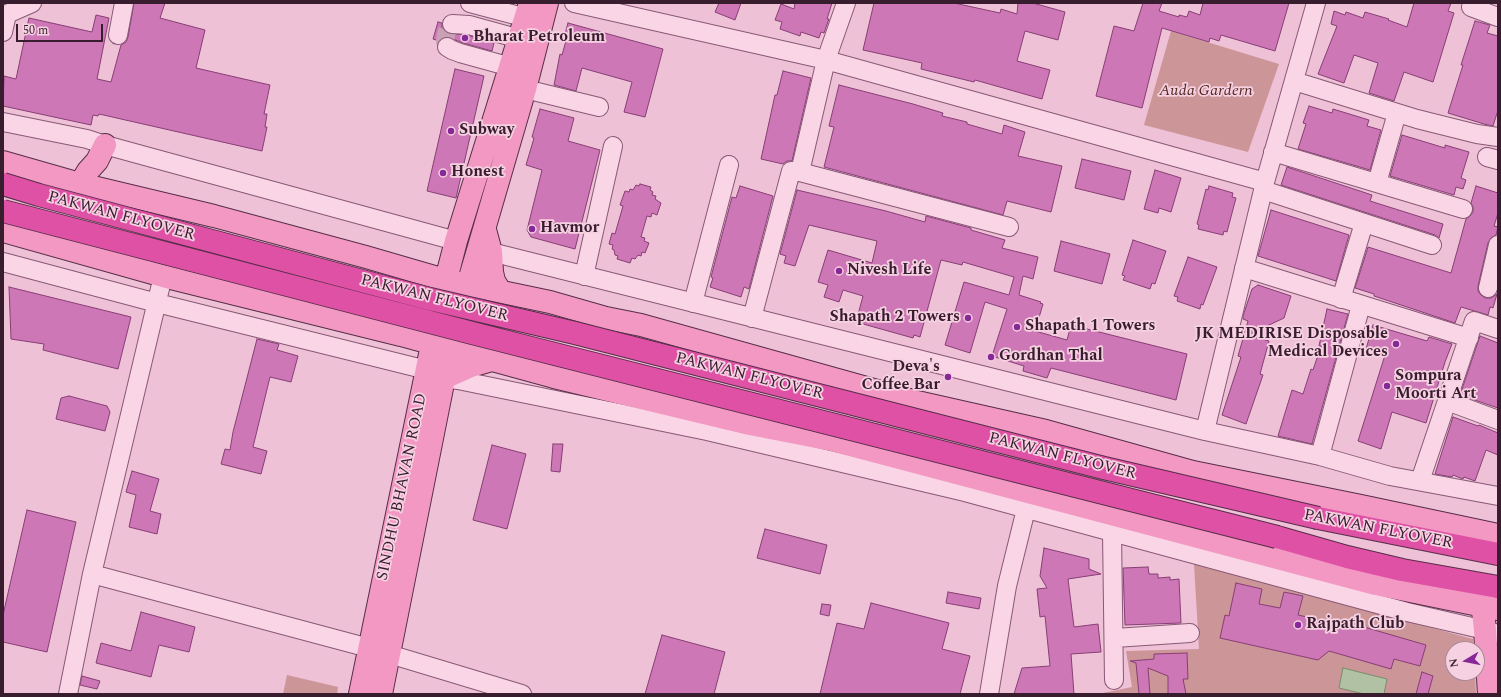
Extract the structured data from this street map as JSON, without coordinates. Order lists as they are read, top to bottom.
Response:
{
  "streets": {
    "highway": ["PAKWAN FLYOVER"],
    "main road": ["SINDHU BHAVAN ROAD"]
  },
  "parks": ["Auda Gardern"],
  "places": [
    "Bharat Petroleum",
    "Subway",
    "Honest",
    "Havmor",
    "Nivesh Life",
    "Shapath 2 Towers",
    "Shapath 1 Towers",
    "JK MEDIRISE Disposable Medical Devices",
    "Gordhan Thal",
    "Deva's Coffee Bar",
    "Sompura Moorti Art",
    "Rajpath Club"
  ],
  "scale_bar": "50 m",
  "north": "left"
}
